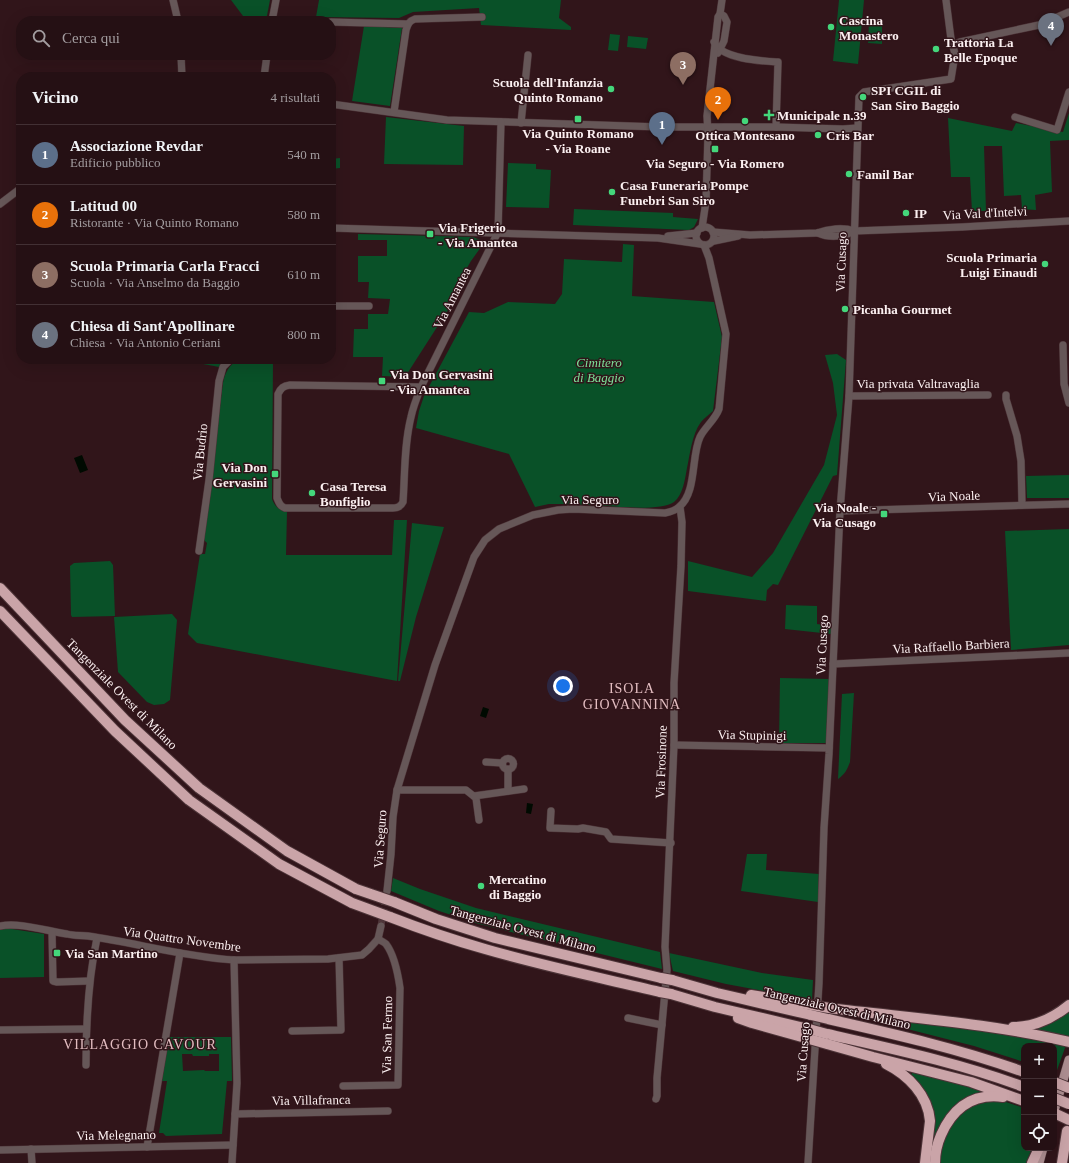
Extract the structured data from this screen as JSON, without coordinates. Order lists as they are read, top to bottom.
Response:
{
  "streets": {
    "highway": ["Tangenziale Ovest di Milano"],
    "street": [
      "Via Val d'Intelvi",
      "Via Cusago",
      "Via Amantea",
      "Via privata Valtravaglia",
      "Via Budrio",
      "Via Noale",
      "Via Seguro",
      "Via Raffaello Barbiera",
      "Via Stupinigi",
      "Via Frosinone",
      "Via Quattro Novembre",
      "Via San Fermo",
      "Via Villafranca",
      "Via Melegnano"
    ]
  },
  "crossings": [
    ["Via Val d'Intelvi", "Via Cusago"],
    ["Via Cusago", "Via privata Valtravaglia"],
    ["Via Cusago", "Via Noale"],
    ["Via Cusago", "Via Raffaello Barbiera"],
    ["Via Cusago", "Via Stupinigi"],
    ["Via Seguro", "Via Frosinone"],
    ["Tangenziale Ovest di Milano", "Via Frosinone"],
    ["Via Stupinigi", "Via Frosinone"],
    ["Via Quattro Novembre", "Via San Fermo"]
  ],
  "districts": ["ISOLA GIOVANNINA", "VILLAGGIO CAVOUR"],
  "parks": ["Cimitero di Baggio"],
  "places": {
    "other": [
      "Cascina Monastero",
      "Trattoria La Belle Epoque",
      "Scuola dell'Infanzia Quinto Romano",
      "SPI CGIL di San Siro Baggio",
      "Ottica Montesano",
      "Cris Bar",
      "Famil Bar",
      "Casa Funeraria Pompe Funebri San Siro",
      "IP",
      "Scuola Primaria Luigi Einaudi",
      "Picanha Gourmet",
      "Casa Teresa Bonfiglio",
      "Mercatino di Baggio"
    ],
    "health": ["Municipale n.39"],
    "transit": [
      "Via Quinto Romano - Via Roane",
      "Via Seguro - Via Romero",
      "Via Frigerio - Via Amantea",
      "Via Don Gervasini - Via Amantea",
      "Via Don Gervasini",
      "Via Noale - Via Cusago",
      "Via San Martino"
    ]
  },
  "page": {
    "pins": [
      "4",
      "3",
      "2",
      "1"
    ],
    "search": "Cerca qui",
    "heading": ["Vicino", "4 risultati"],
    "list": [
      {
        "mark": "1",
        "name": "Associazione Revdar",
        "note": "Edificio pubblico",
        "value": "540 m"
      },
      {
        "mark": "2",
        "name": "Latitud 00",
        "note": "Ristorante · Via Quinto Romano",
        "value": "580 m"
      },
      {
        "mark": "3",
        "name": "Scuola Primaria Carla Fracci",
        "note": "Scuola · Via Anselmo da Baggio",
        "value": "610 m"
      },
      {
        "mark": "4",
        "name": "Chiesa di Sant'Apollinare",
        "note": "Chiesa · Via Antonio Ceriani",
        "value": "800 m"
      }
    ],
    "map_buttons": ["+", "−"]
  }
}
